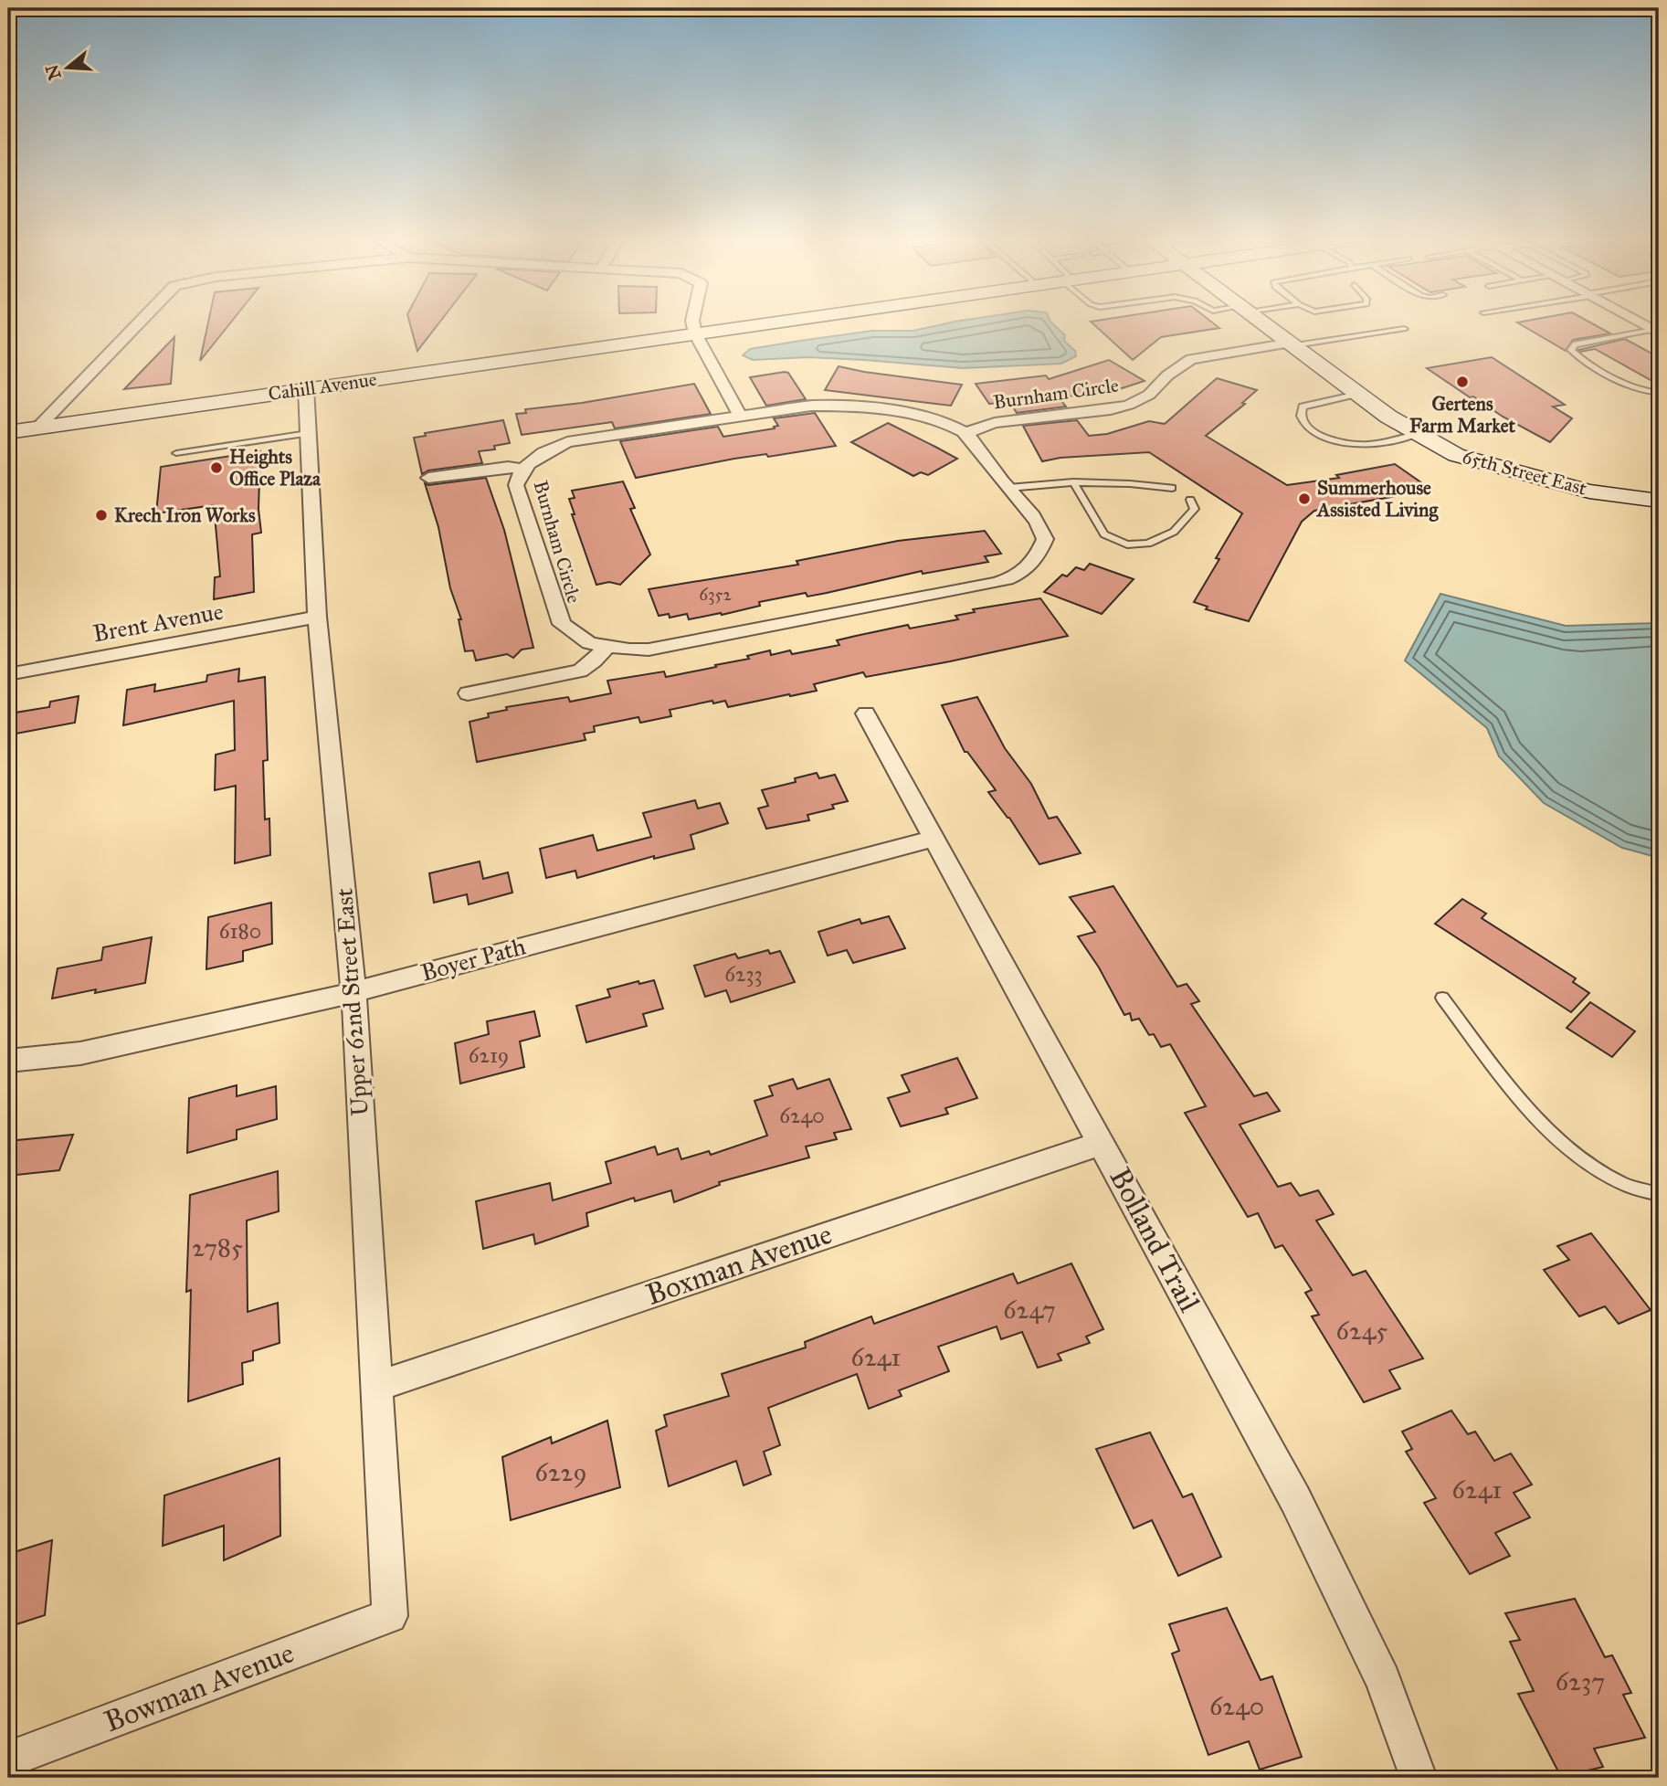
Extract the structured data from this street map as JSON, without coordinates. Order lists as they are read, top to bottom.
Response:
{
  "streets": {
    "street": [
      "Cahill Avenue",
      "Burnham Circle",
      "65th Street East",
      "Brent Avenue",
      "Boyer Path",
      "Upper 62nd Street East",
      "Bolland Trail",
      "Boxman Avenue",
      "Bowman Avenue"
    ]
  },
  "crossings": [
    ["Cahill Avenue", "Upper 62nd Street East"],
    ["Burnham Circle", "65th Street East"],
    ["Brent Avenue", "Upper 62nd Street East"],
    ["Boyer Path", "Upper 62nd Street East"],
    ["Boyer Path", "Bolland Trail"],
    ["Upper 62nd Street East", "Boxman Avenue"],
    ["Upper 62nd Street East", "Bowman Avenue"],
    ["Bolland Trail", "Boxman Avenue"]
  ],
  "places": [
    "Gertens Farm Market",
    "Heights Office Plaza",
    "Summerhouse Assisted Living",
    "Krech Iron Works"
  ],
  "house_numbers": [
    "6352",
    "6180",
    "6233",
    "6219",
    "6240",
    "2785",
    "6247",
    "6245",
    "6241",
    "6229",
    "6241",
    "6237",
    "6240"
  ],
  "north": "left"
}
